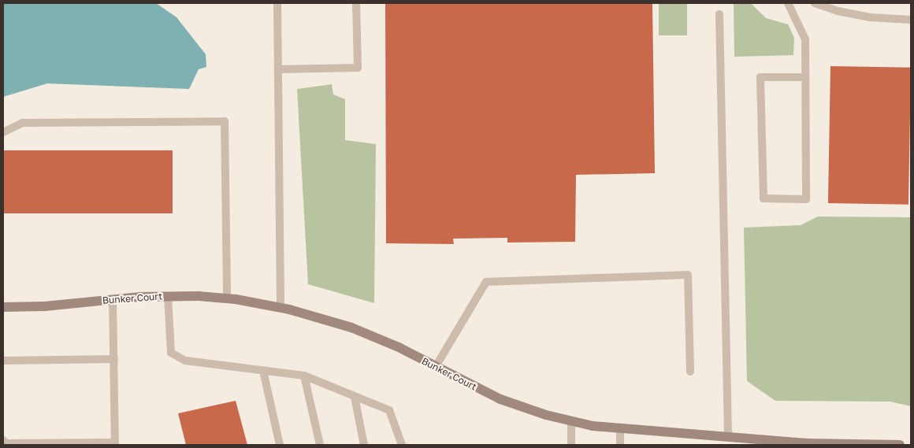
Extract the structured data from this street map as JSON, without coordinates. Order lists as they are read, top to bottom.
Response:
{
  "streets": {
    "street": ["Bunker Court"]
  }
}
